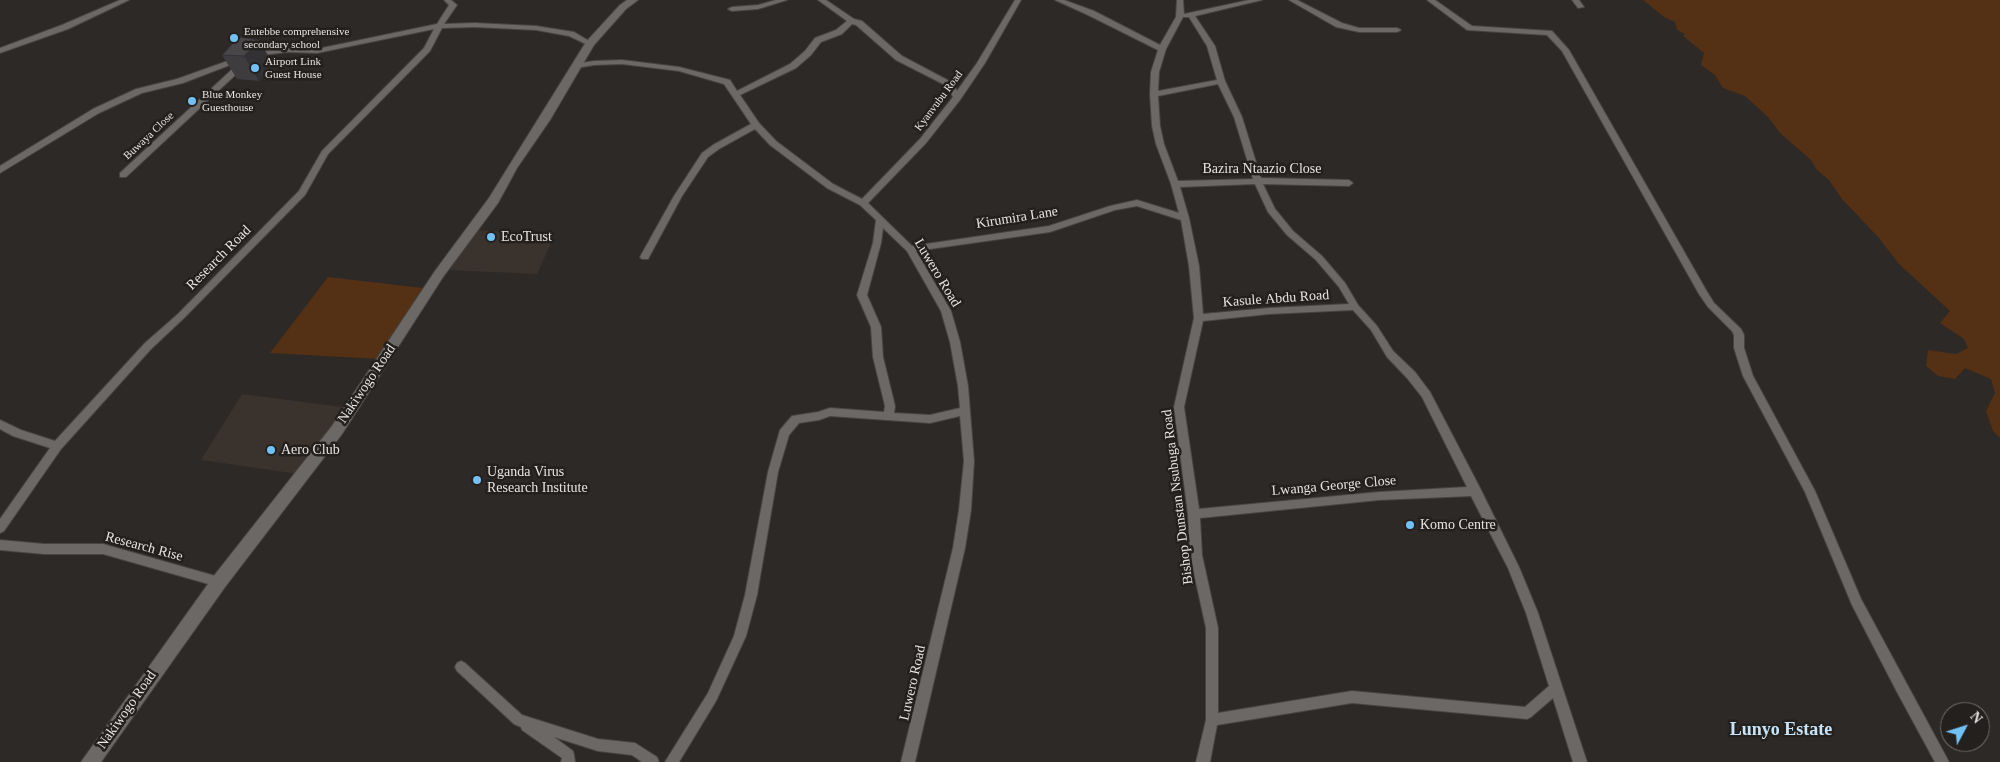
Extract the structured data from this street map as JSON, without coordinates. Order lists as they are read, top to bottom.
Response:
{
  "streets": {
    "street": [
      "Kyanvubu Road",
      "Buwaya Close",
      "Bazira Ntaazio Close",
      "Kirumira Lane",
      "Research Road",
      "Luwero Road",
      "Kasule Abdu Road",
      "Nakiwogo Road",
      "Lwanga George Close",
      "Bishop Dunstan Nsubuga Road",
      "Research Rise"
    ]
  },
  "crossings": [
    ["Kyanvubu Road", "Luwero Road"],
    ["Bazira Ntaazio Close", "Bishop Dunstan Nsubuga Road"],
    ["Kirumira Lane", "Luwero Road"],
    ["Kirumira Lane", "Bishop Dunstan Nsubuga Road"],
    ["Luwero Road", "Nakiwogo Road"],
    ["Kasule Abdu Road", "Bishop Dunstan Nsubuga Road"],
    ["Nakiwogo Road", "Research Rise"],
    ["Lwanga George Close", "Bishop Dunstan Nsubuga Road"]
  ],
  "districts": ["Lunyo Estate"],
  "places": [
    "Entebbe comprehensive secondary school",
    "Airport Link Guest House",
    "Blue Monkey Guesthouse",
    "EcoTrust",
    "Aero Club",
    "Uganda Virus Research Institute",
    "Komo Centre"
  ],
  "north": "top right"
}
